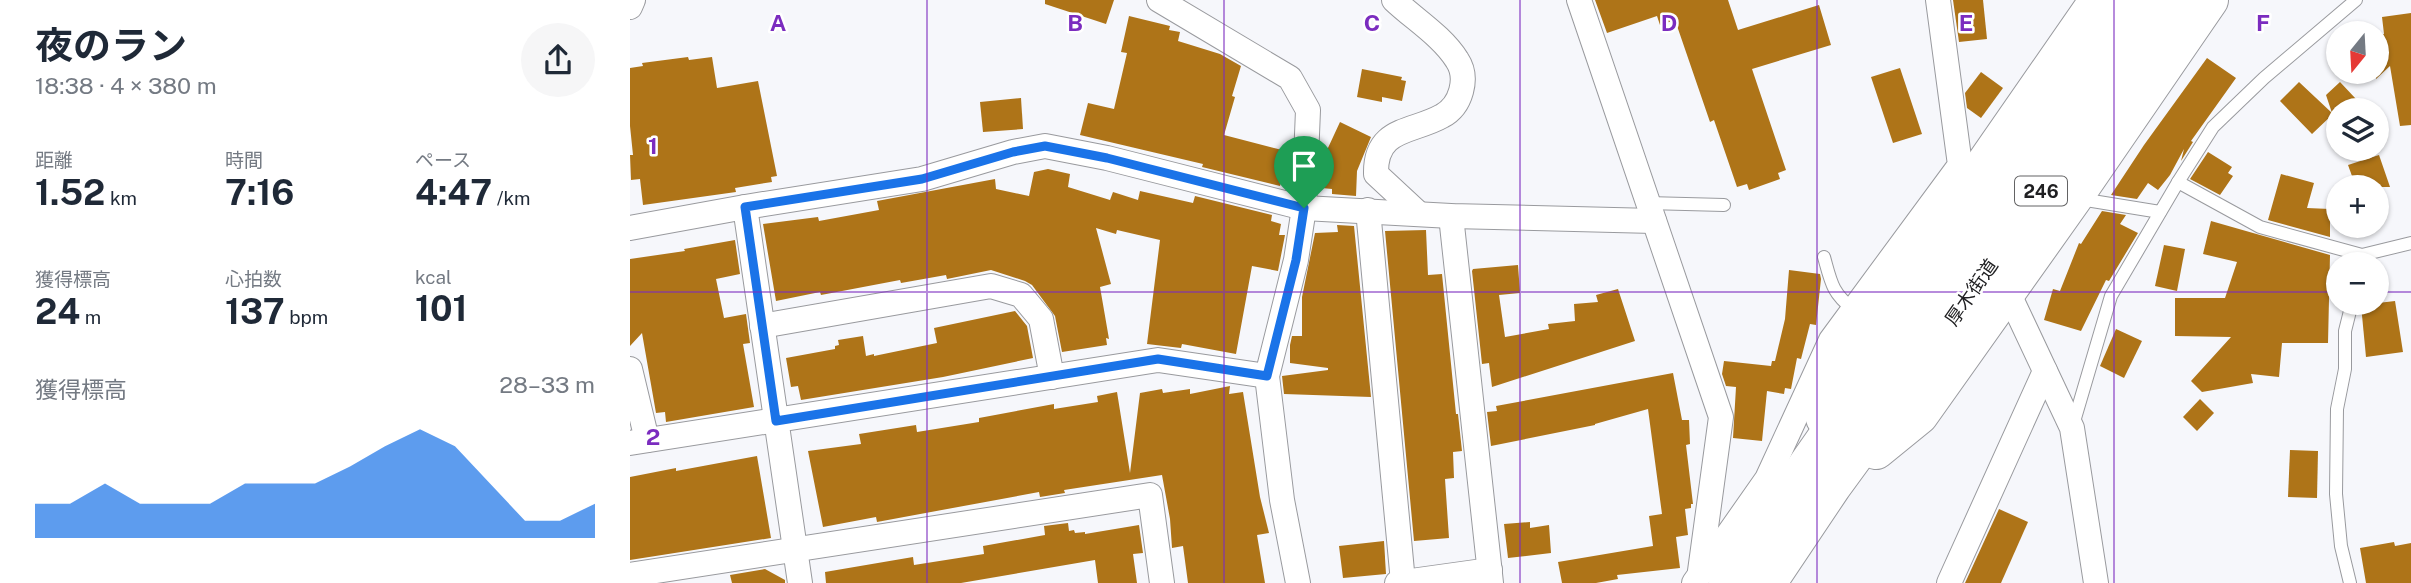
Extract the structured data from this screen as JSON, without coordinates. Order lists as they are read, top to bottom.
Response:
{
  "streets": {
    "highway": ["246", "厚木街道"]
  },
  "north": "bottom",
  "page": {
    "heading": ["夜のラン", "18:38 · 4 × 380 m"],
    "map_buttons": ["+", "−"],
    "stats": [
      ["距離", "1.52 km"],
      ["時間", "7:16"],
      ["ペース", "4:47 /km"],
      ["獲得標高", "24 m"],
      ["心拍数", "137 bpm"],
      ["kcal", "101"]
    ],
    "chart": ["獲得標高", "28–33 m"]
  },
  "grid": {
    "columns": [
      "A",
      "B",
      "C",
      "D",
      "E",
      "F"
    ],
    "rows": ["1", "2"]
  }
}
